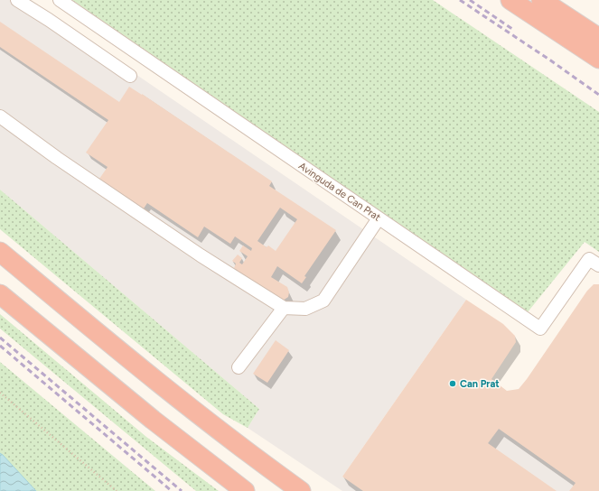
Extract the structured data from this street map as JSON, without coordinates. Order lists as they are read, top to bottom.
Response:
{
  "streets": {
    "street": ["Avinguda de Can Prat"]
  },
  "places": ["Can Prat"]
}
